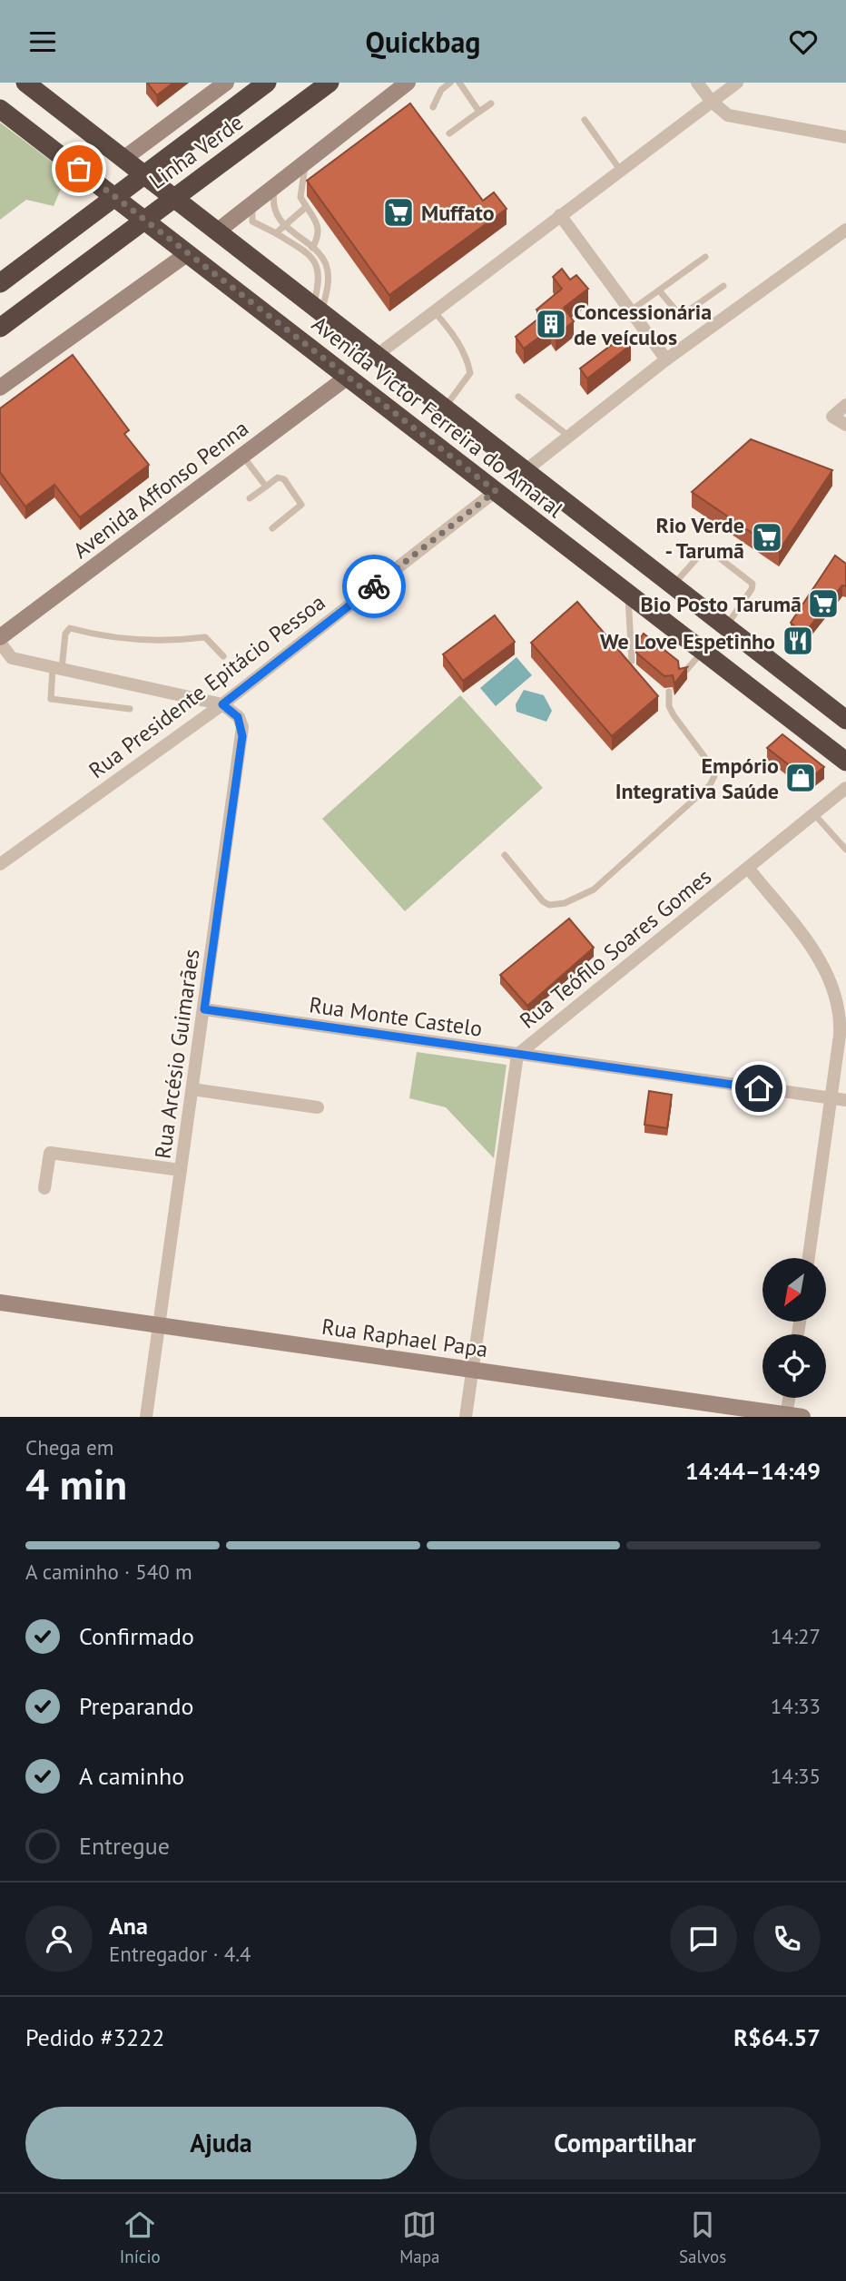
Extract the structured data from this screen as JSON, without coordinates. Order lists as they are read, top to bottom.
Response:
{
  "streets": {
    "highway": ["Linha Verde", "Avenida Victor Ferreira do Amaral"],
    "street": [
      "Avenida Affonso Penna",
      "Rua Presidente Epitácio Pessoa",
      "Rua Teófilo Soares Gomes",
      "Rua Monte Castelo",
      "Rua Arcésio Guimarães",
      "Rua Raphael Papa"
    ]
  },
  "crossings": [
    ["Linha Verde", "Avenida Victor Ferreira do Amaral"],
    ["Avenida Victor Ferreira do Amaral", "Avenida Affonso Penna"],
    ["Avenida Victor Ferreira do Amaral", "Rua Presidente Epitácio Pessoa"],
    ["Rua Presidente Epitácio Pessoa", "Rua Arcésio Guimarães"],
    ["Rua Teófilo Soares Gomes", "Rua Monte Castelo"],
    ["Rua Teófilo Soares Gomes", "Rua Raphael Papa"],
    ["Rua Monte Castelo", "Rua Arcésio Guimarães"],
    ["Rua Arcésio Guimarães", "Rua Raphael Papa"]
  ],
  "places": {
    "supermarket": ["Muffato", "Rio Verde - Tarumã", "Bio Posto Tarumã"],
    "building": ["Concessionária de veículos"],
    "restaurant": ["We Love Espetinho"],
    "shop": ["Empório Integrativa Saúde"]
  },
  "north": "bottom left",
  "page": {
    "header": "Quickbag",
    "heading": ["4 min", "Chega em", "14:44–14:49"],
    "panel": [
      "Ana",
      "Entregador · 4.4",
      "Pedido #3222",
      "R$64.57"
    ],
    "bar": "A caminho · 540 m",
    "list": [
      ["Confirmado", "14:27"],
      ["Preparando", "14:33"],
      ["A caminho", "14:35"],
      "Entregue"
    ],
    "buttons": ["Ajuda", "Compartilhar"],
    "tabs": ["Início", "Mapa", "Salvos"]
  }
}
